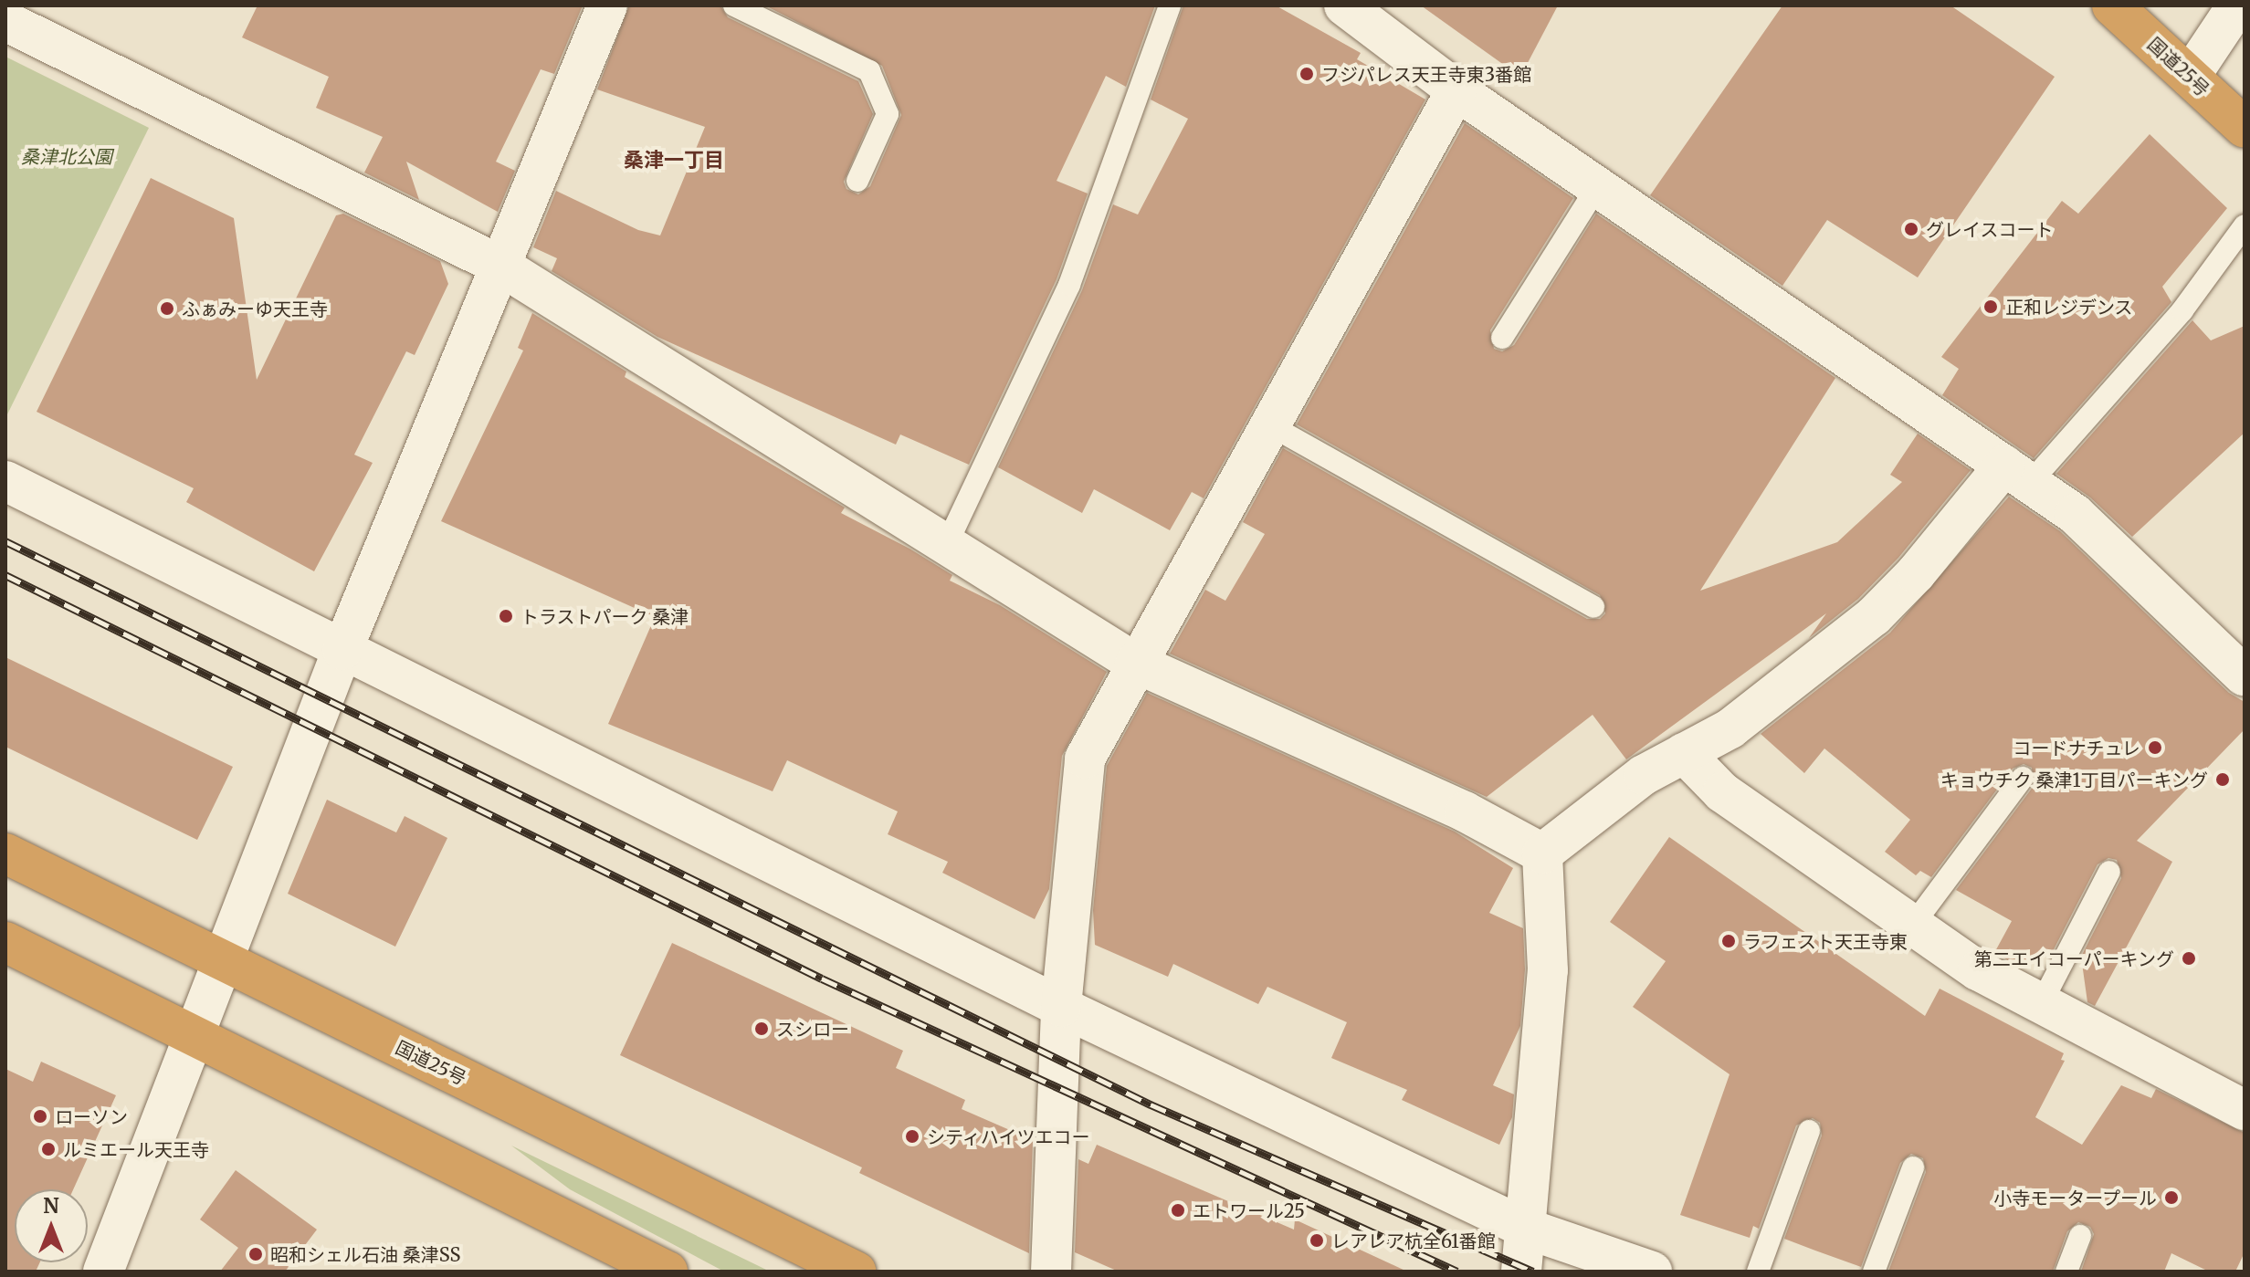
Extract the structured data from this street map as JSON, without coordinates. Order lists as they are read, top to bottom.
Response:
{
  "streets": {
    "highway": ["国道25号"]
  },
  "districts": ["桑津一丁目"],
  "parks": ["桑津北公園"],
  "places": [
    "フジパレス天王寺東3番館",
    "グレイスコート",
    "正和レジデンス",
    "ふぁみーゆ天王寺",
    "トラストパーク 桑津",
    "コードナチュレ",
    "キョウチク 桑津1丁目パーキング",
    "ラフェスト天王寺東",
    "第二エイコーパーキング",
    "スシロー",
    "ローソン",
    "シティハイツエコー",
    "ルミエール天王寺",
    "小寺モータープール",
    "エトワール25",
    "レアレア杭全61番館",
    "昭和シェル石油 桑津SS"
  ],
  "north": "top"
}
